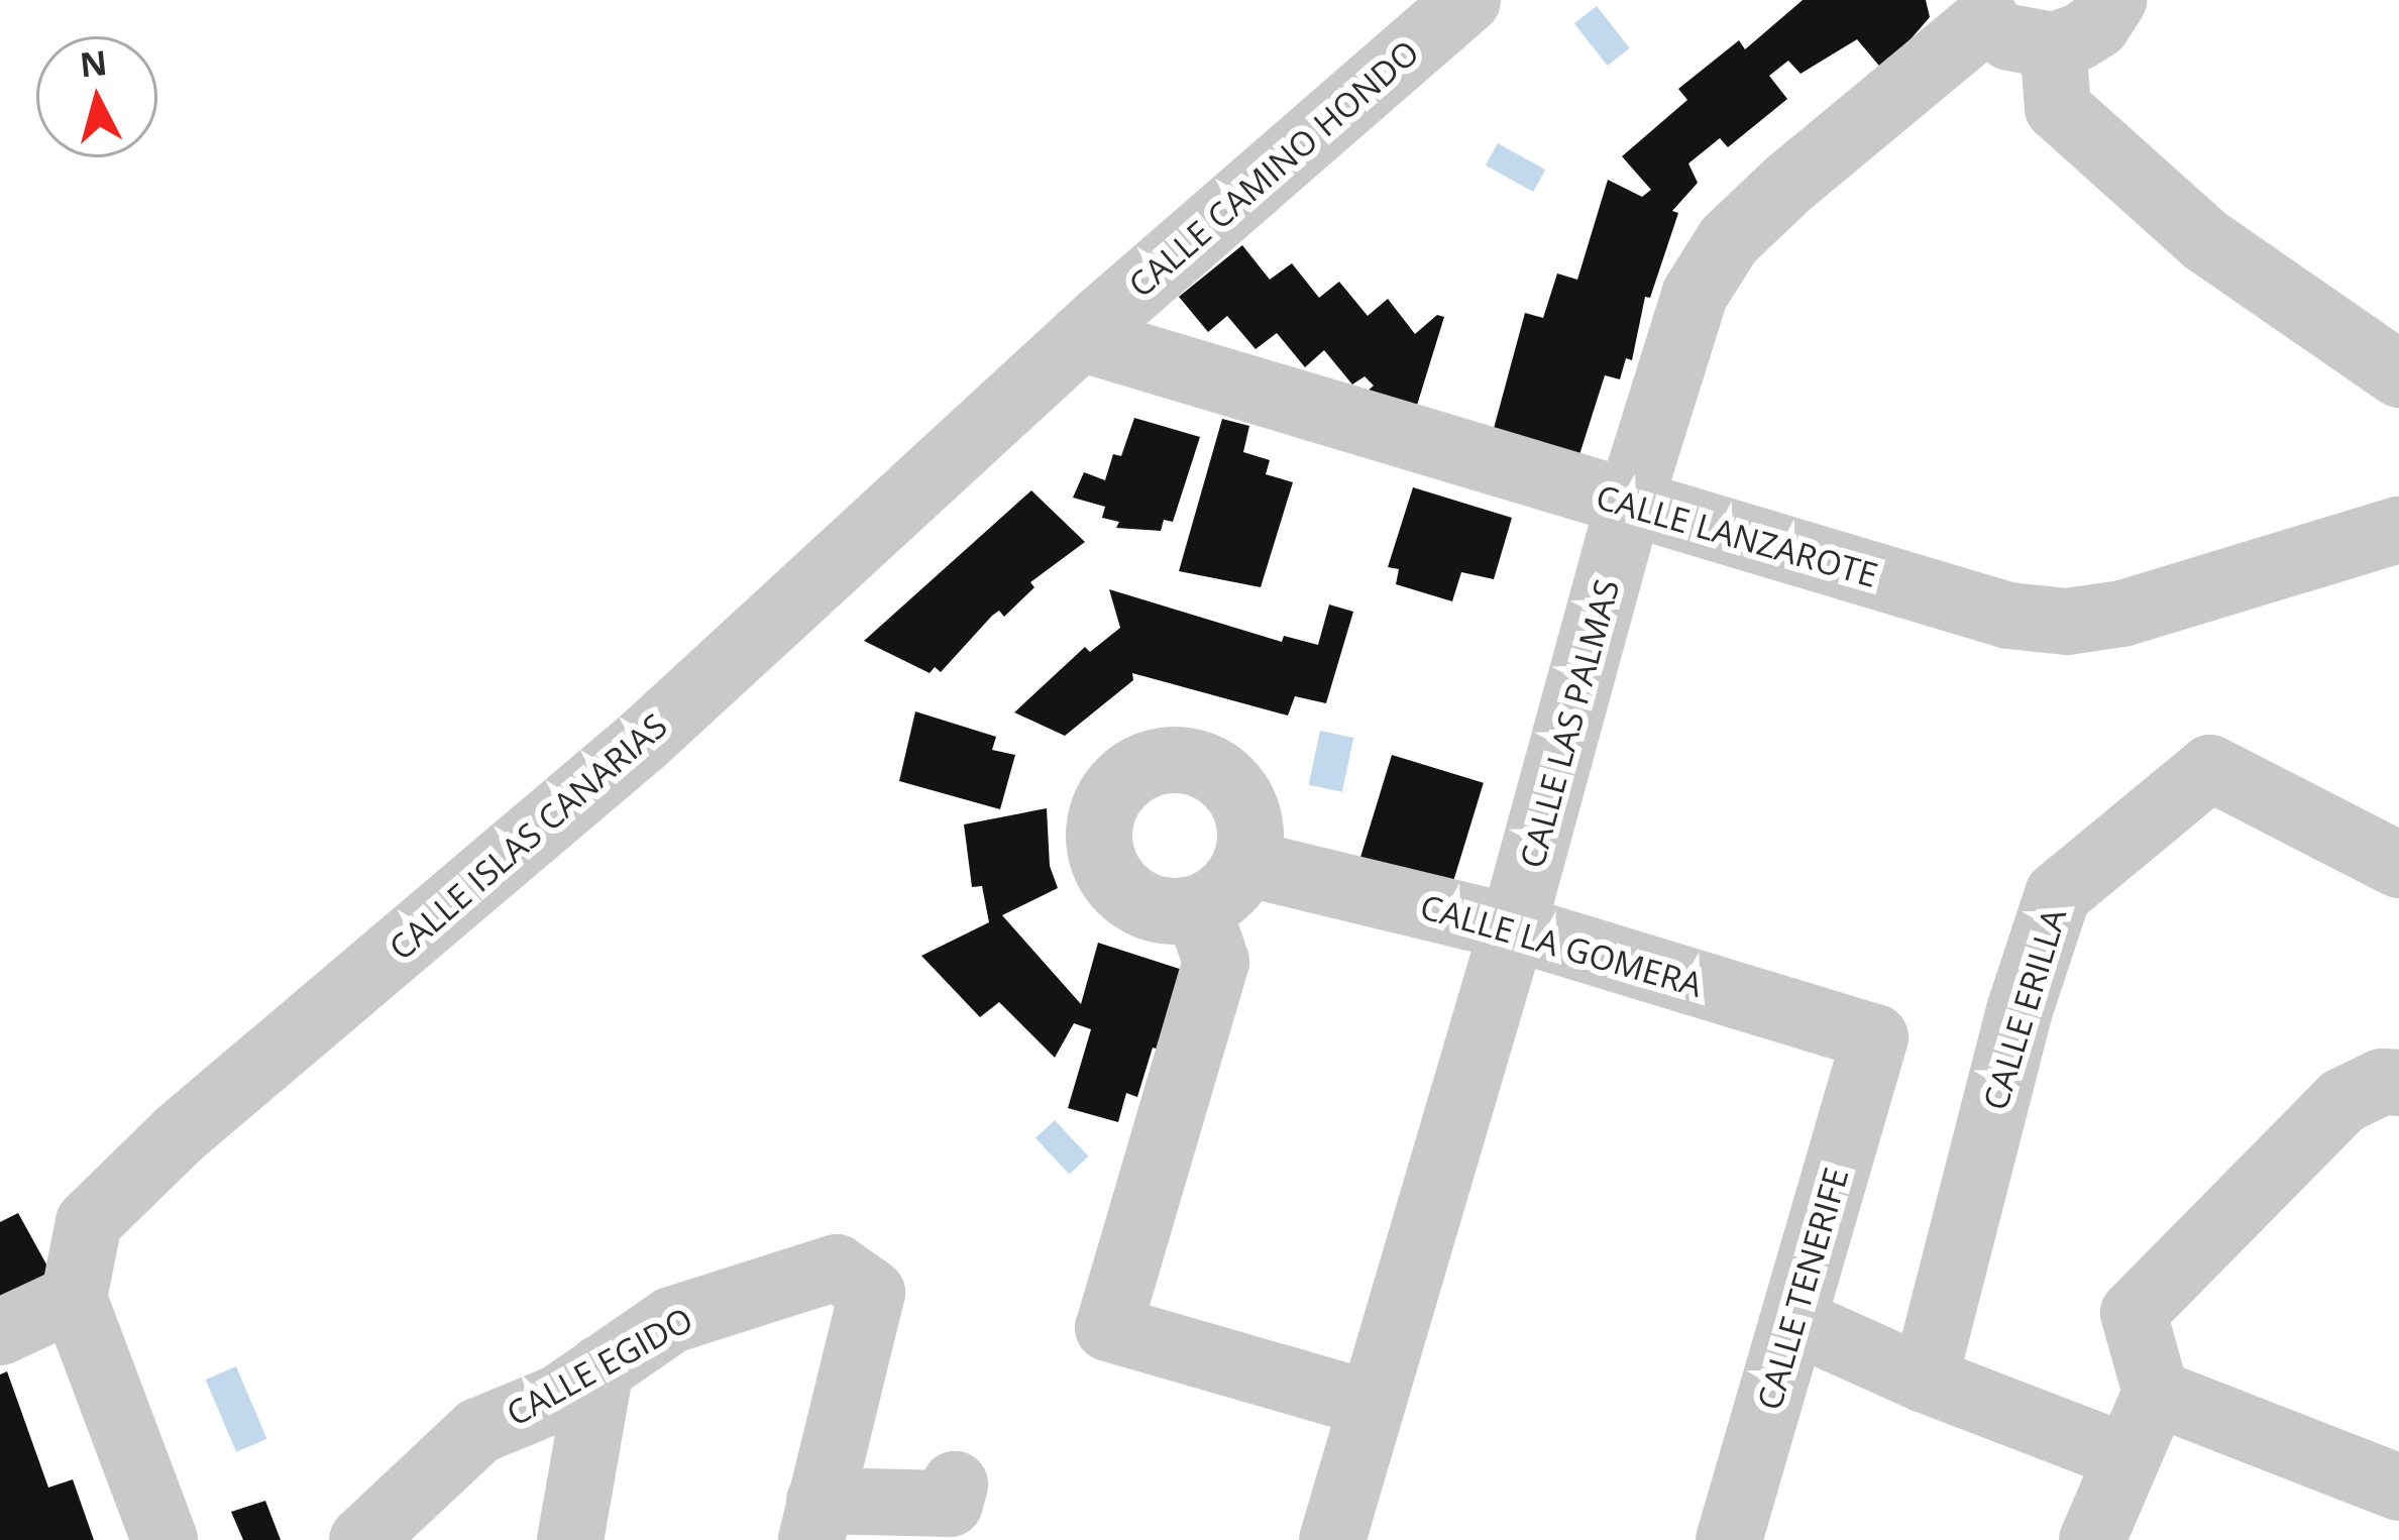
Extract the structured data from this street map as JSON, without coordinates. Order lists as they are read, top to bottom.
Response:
{
  "streets": {
    "street": [
      "CALLE CAMINO HONDO",
      "CALLE LANZAROTE",
      "CALLE LAS PALMAS",
      "CALLE ISLAS CANARIAS",
      "CALLE LA GOMERA",
      "CALLE ERILLA",
      "CALLE TENERIFE",
      "CALLE EGIDO"
    ]
  },
  "crossings": [
    ["CALLE CAMINO HONDO", "CALLE LANZAROTE"],
    ["CALLE CAMINO HONDO", "CALLE ISLAS CANARIAS"],
    ["CALLE LANZAROTE", "CALLE LAS PALMAS"],
    ["CALLE LANZAROTE", "CALLE ISLAS CANARIAS"],
    ["CALLE LAS PALMAS", "CALLE LA GOMERA"],
    ["CALLE LA GOMERA", "CALLE TENERIFE"]
  ],
  "north": "top"
}
